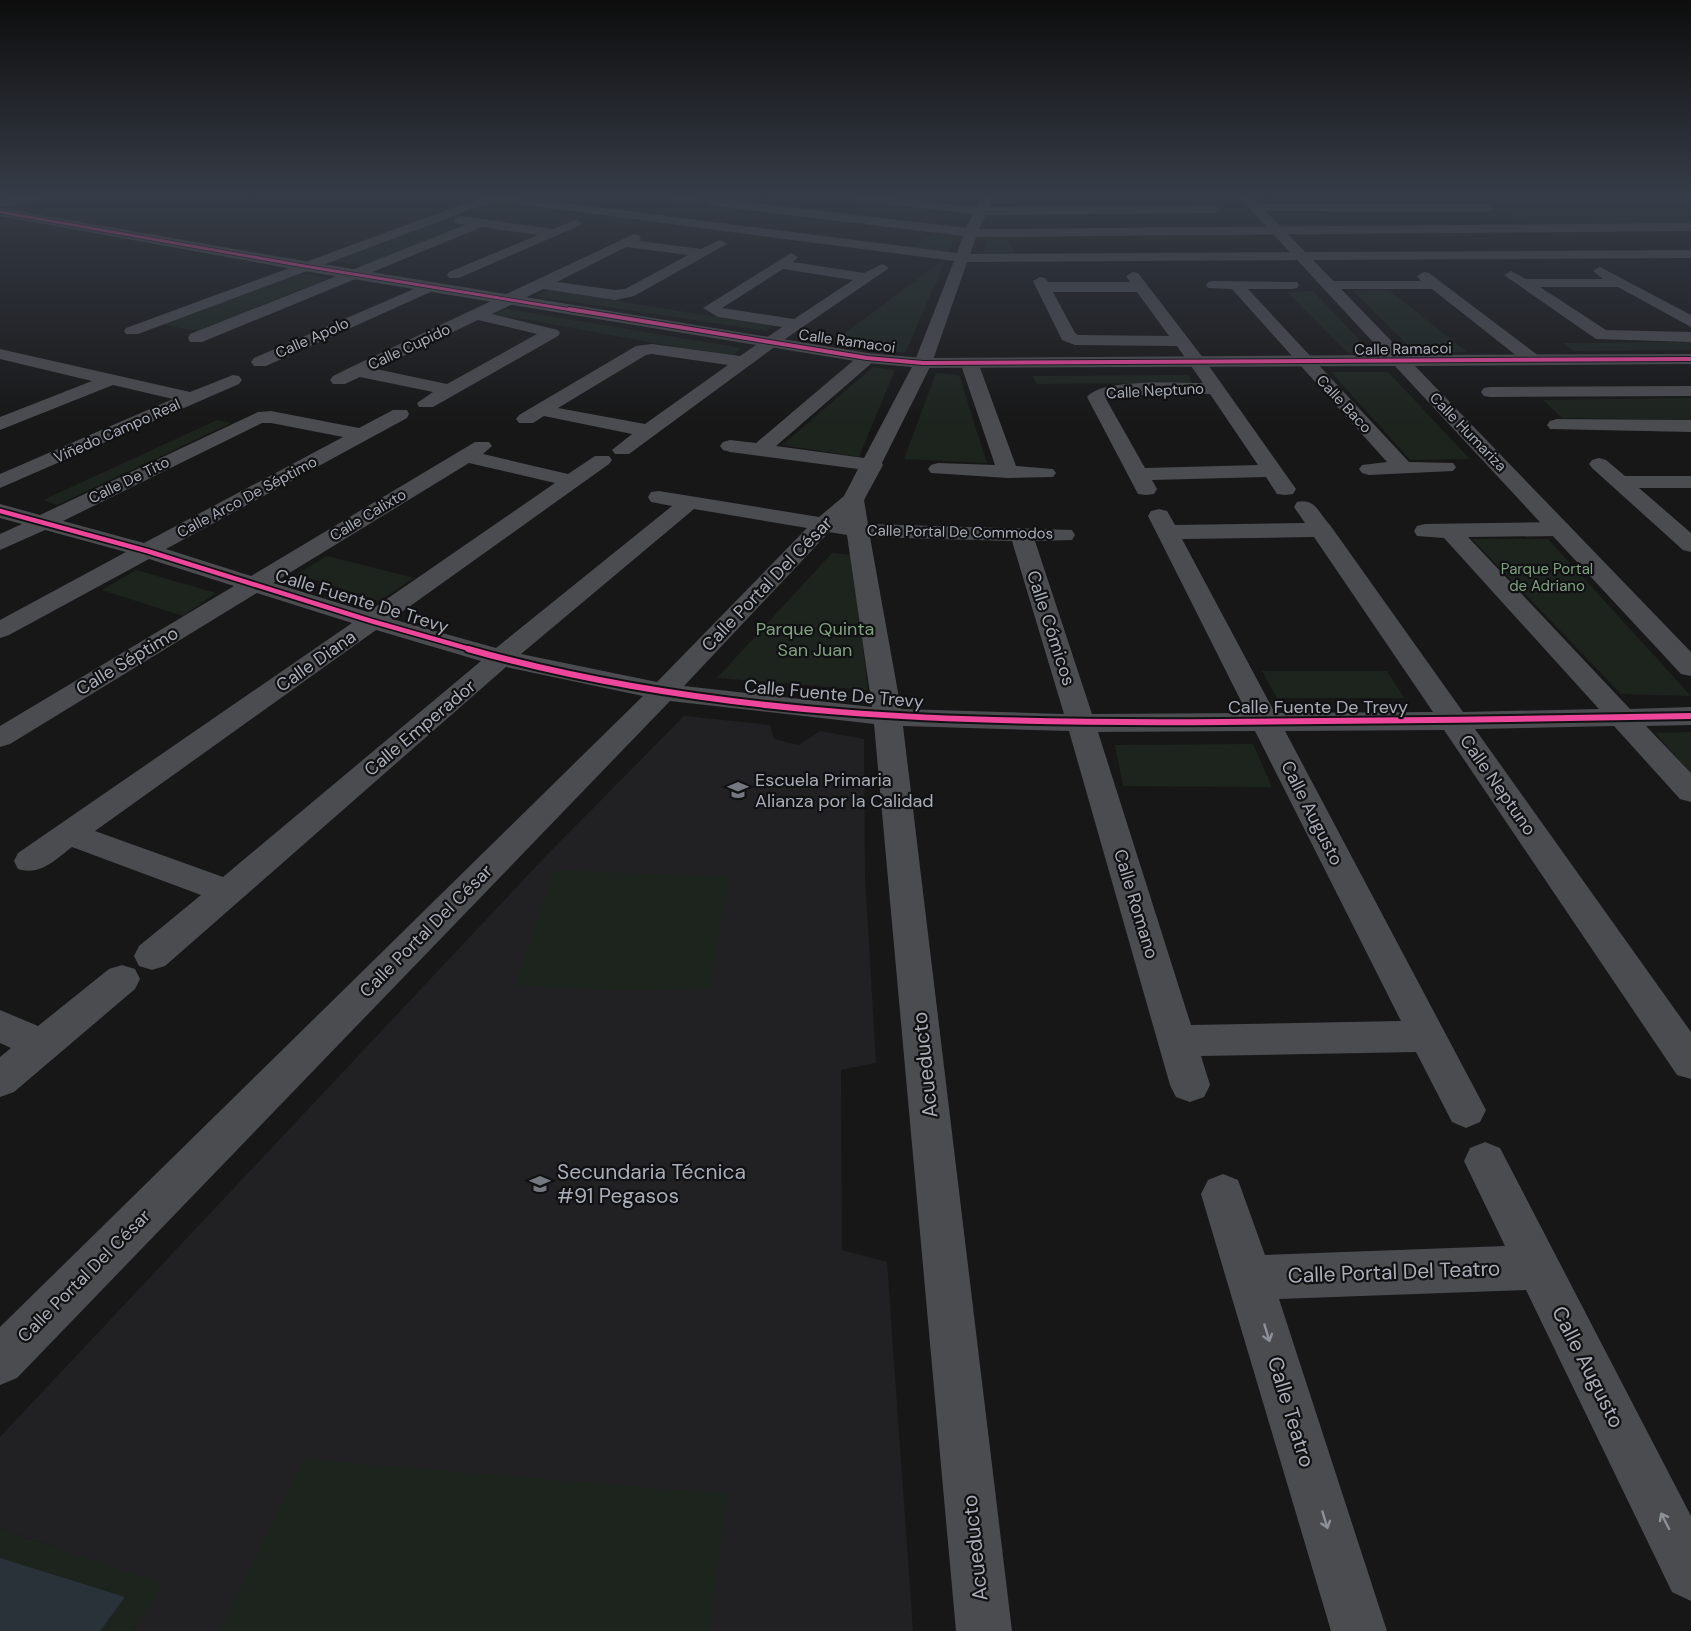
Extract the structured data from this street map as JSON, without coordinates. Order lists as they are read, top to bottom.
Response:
{
  "streets": {
    "street": [
      "Calle Apolo",
      "Calle Ramacoi",
      "Calle Cupido",
      "Calle Neptuno",
      "Calle Baco",
      "Viñedo Campo Real",
      "Calle Humariza",
      "Calle De Tito",
      "Calle Arco De Séptimo",
      "Calle Calixto",
      "Calle Portal De Commodos",
      "Calle Portal Del César",
      "Calle Fuente De Trevy",
      "Calle Cómicos",
      "Calle Séptimo",
      "Calle Diana",
      "Calle Emperador",
      "Calle Augusto",
      "Calle Romano",
      "Acueducto",
      "Calle Portal Del Teatro",
      "Calle Teatro"
    ]
  },
  "crossings": [
    ["Calle Apolo", "Calle Ramacoi"],
    ["Calle Ramacoi", "Calle Cupido"],
    ["Calle Ramacoi", "Calle Neptuno"],
    ["Calle Ramacoi", "Calle Baco"],
    ["Calle Ramacoi", "Calle Humariza"],
    ["Calle Neptuno", "Calle Fuente De Trevy"],
    ["Calle Neptuno", "Calle Augusto"],
    ["Calle De Tito", "Calle Arco De Séptimo"],
    ["Calle De Tito", "Calle Fuente De Trevy"],
    ["Calle Arco De Séptimo", "Calle Fuente De Trevy"],
    ["Calle Calixto", "Calle Fuente De Trevy"],
    ["Calle Calixto", "Calle Séptimo"],
    ["Calle Calixto", "Calle Diana"],
    ["Calle Portal De Commodos", "Calle Portal Del César"],
    ["Calle Portal De Commodos", "Calle Cómicos"],
    ["Calle Portal De Commodos", "Calle Emperador"],
    ["Calle Portal De Commodos", "Acueducto"],
    ["Calle Portal Del César", "Calle Fuente De Trevy"],
    ["Calle Portal Del César", "Acueducto"],
    ["Calle Fuente De Trevy", "Calle Cómicos"],
    ["Calle Fuente De Trevy", "Calle Séptimo"],
    ["Calle Fuente De Trevy", "Calle Diana"],
    ["Calle Fuente De Trevy", "Calle Emperador"],
    ["Calle Fuente De Trevy", "Calle Augusto"],
    ["Calle Fuente De Trevy", "Calle Romano"],
    ["Calle Fuente De Trevy", "Acueducto"],
    ["Calle Cómicos", "Calle Romano"],
    ["Calle Augusto", "Calle Portal Del Teatro"],
    ["Calle Portal Del Teatro", "Calle Teatro"]
  ],
  "one_way": ["Calle Teatro"],
  "parks": ["Parque Portal de Adriano", "Parque Quinta San Juan"],
  "places": {
    "school or university": ["Escuela Primaria Alianza por la Calidad", "Secundaria Técnica #91 Pegasos"]
  }
}
